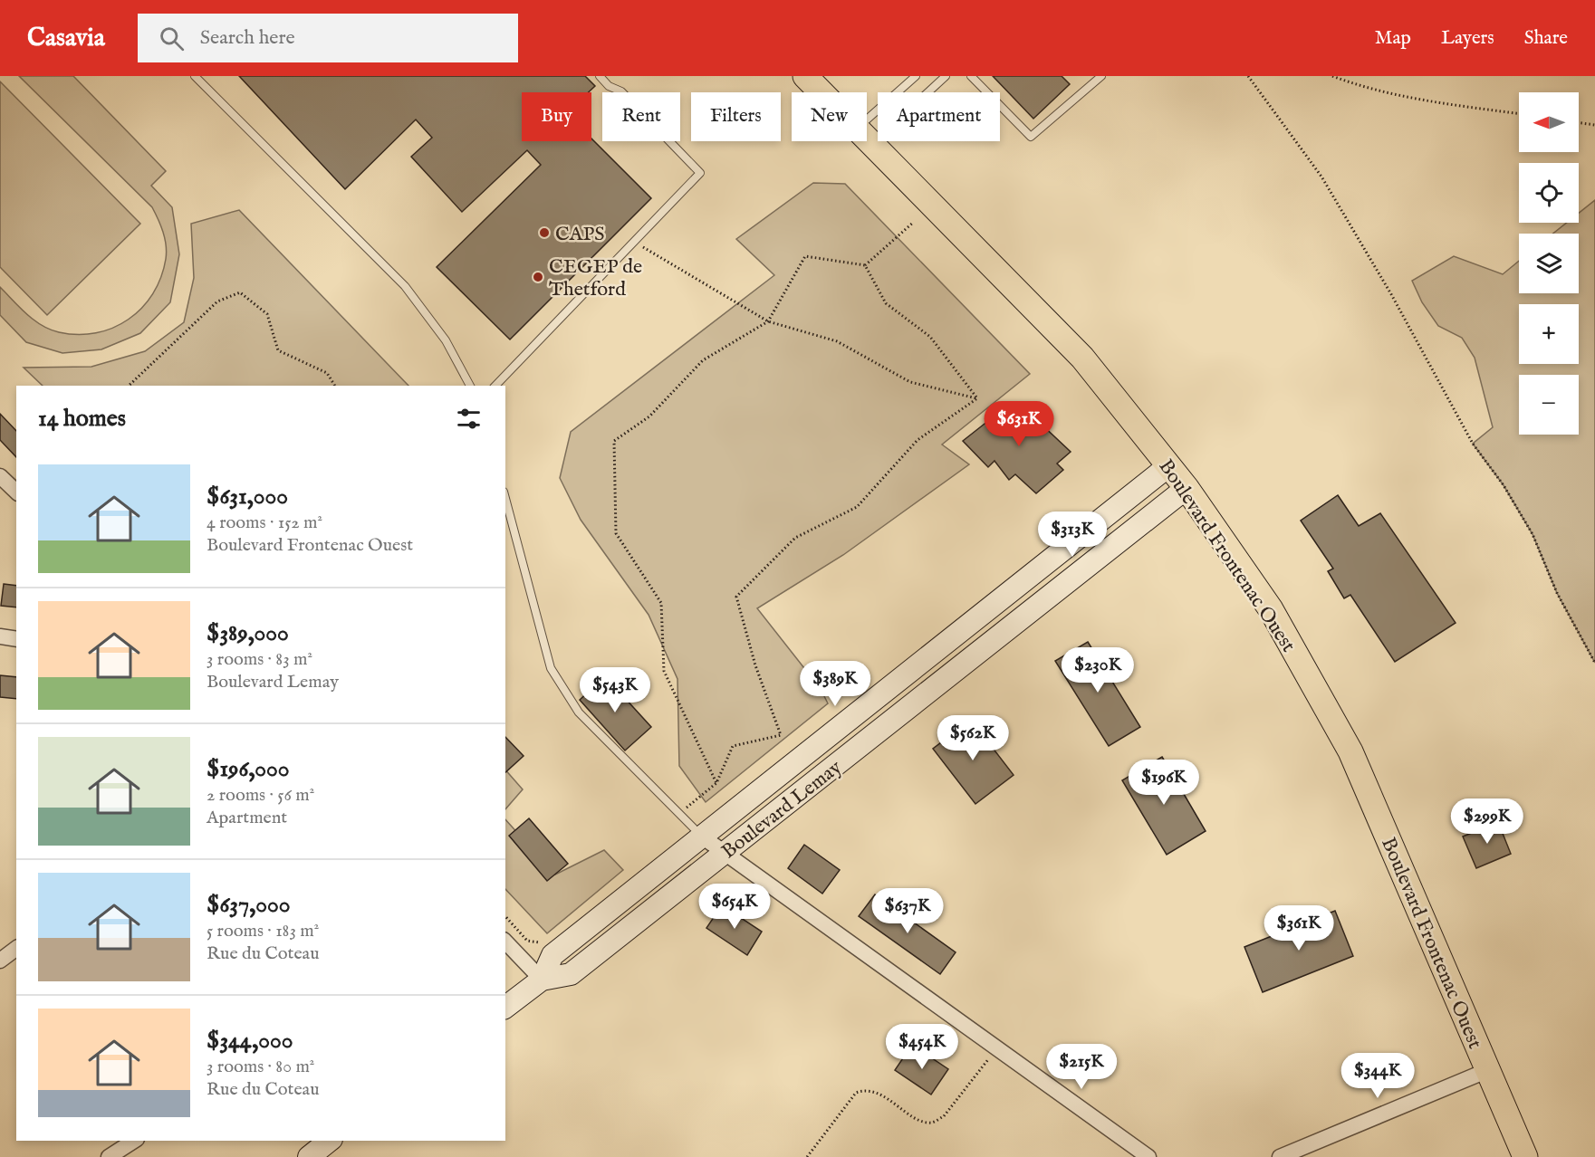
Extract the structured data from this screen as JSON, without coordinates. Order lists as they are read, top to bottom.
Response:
{
  "streets": {
    "main road": ["Boulevard Frontenac Ouest"],
    "street": ["Boulevard Lemay"]
  },
  "crossings": [
    ["Boulevard Frontenac Ouest", "Boulevard Lemay"]
  ],
  "places": ["CAPS", "CEGEP de Thetford"],
  "north": "left",
  "page": {
    "header": "Casavia",
    "search": "Search here",
    "nav": ["Map", "Layers", "Share"],
    "map_buttons": ["+", "−"],
    "chip": [
      "Buy",
      "Rent",
      "Filters",
      "New",
      "Apartment"
    ],
    "heading": "14 homes",
    "price": [
      "$631K",
      "$313K",
      "$230K",
      "$389K",
      "$543K",
      "$562K",
      "$196K",
      "$299K",
      "$654K",
      "$637K",
      "$361K",
      "$454K",
      "$215K",
      "$344K"
    ],
    "list": [
      {
        "name": "$631,000",
        "note": "4 rooms · 152 m² · Boulevard Frontenac Ouest"
      },
      {
        "name": "$389,000",
        "note": "3 rooms · 83 m² · Boulevard Lemay"
      },
      {
        "name": "$196,000",
        "note": "2 rooms · 56 m² · Apartment"
      },
      {
        "name": "$637,000",
        "note": "5 rooms · 183 m² · Rue du Coteau"
      },
      {
        "name": "$344,000",
        "note": "3 rooms · 80 m² · Rue du Coteau"
      }
    ]
  }
}
